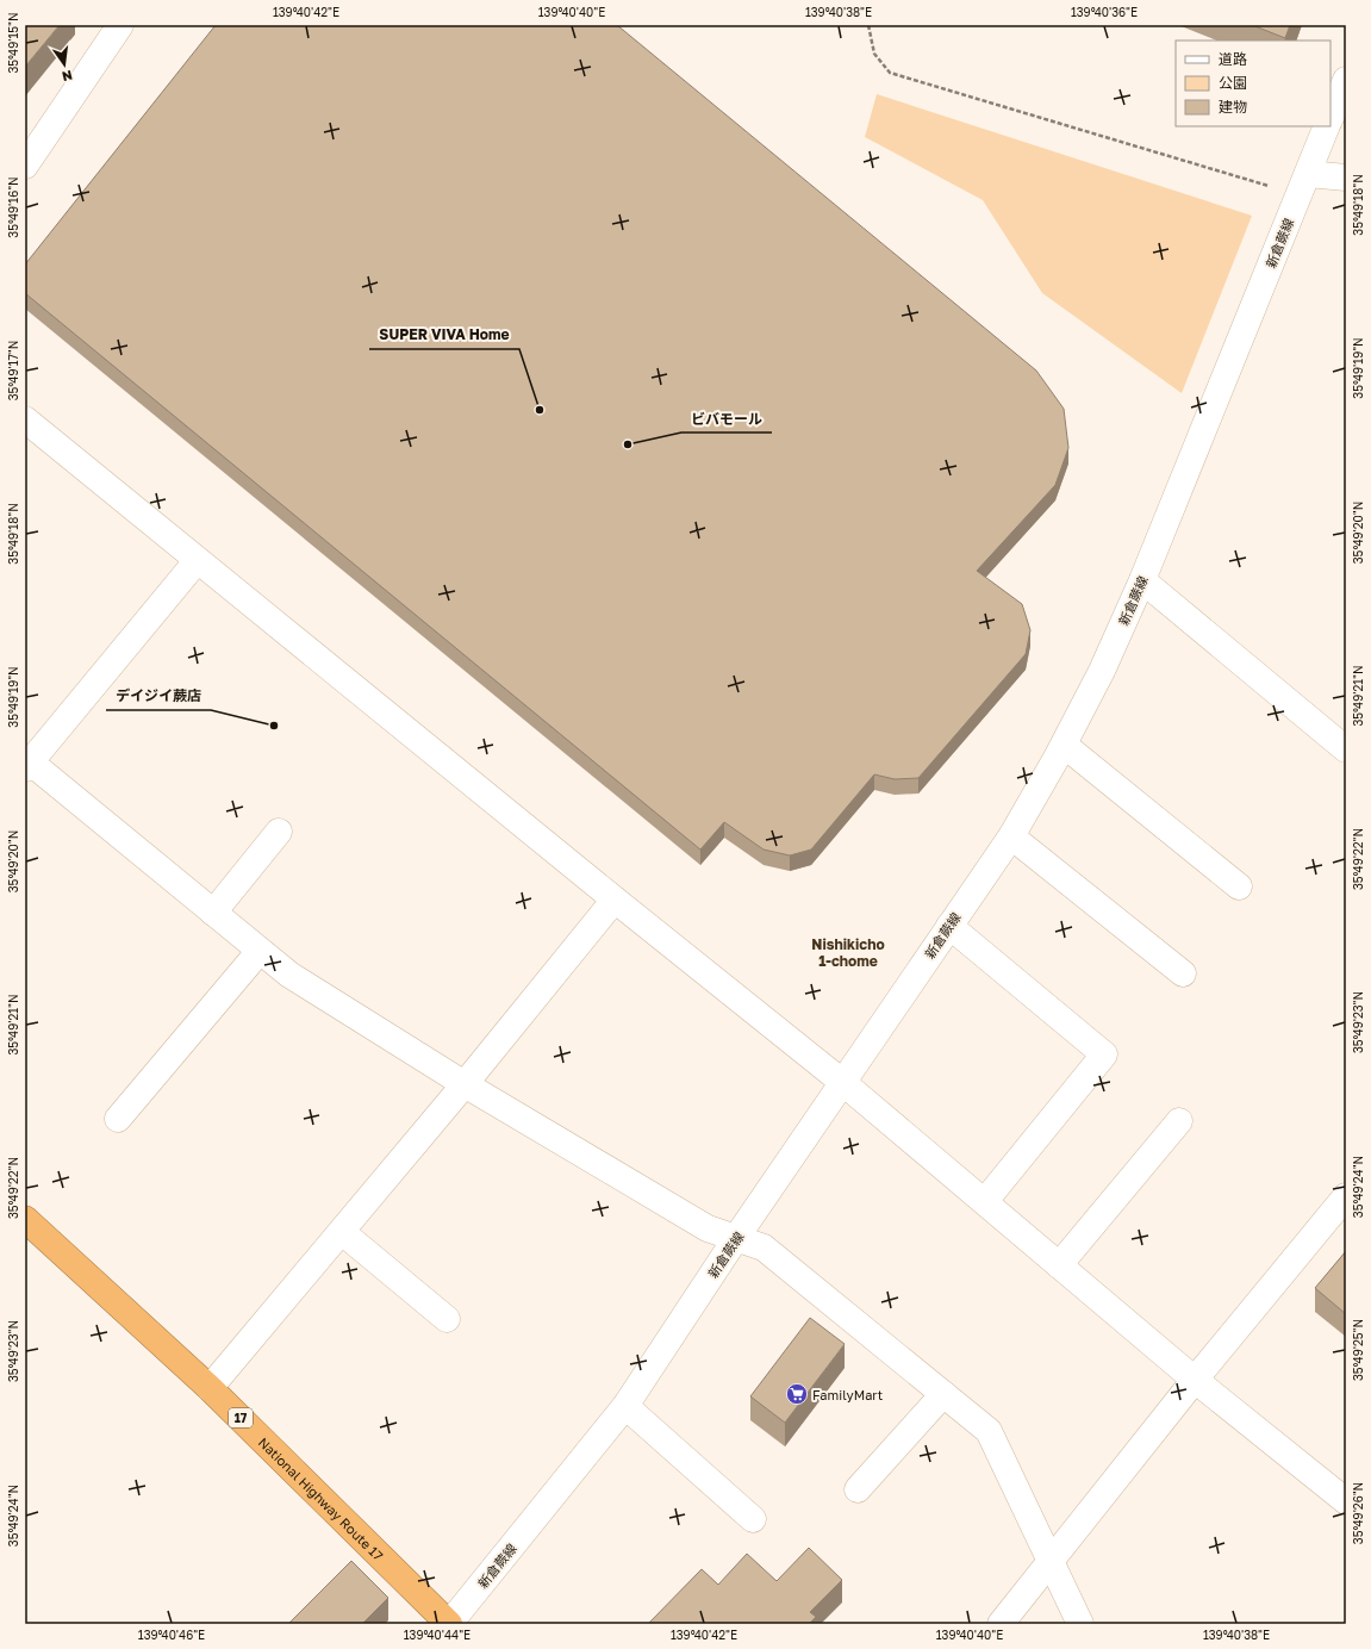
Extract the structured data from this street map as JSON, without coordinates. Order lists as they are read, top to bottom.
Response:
{
  "streets": {
    "highway": ["17", "National Highway Route 17"],
    "street": ["新倉蕨線"]
  },
  "crossings": [
    ["新倉蕨線", "National Highway Route 17"]
  ],
  "districts": ["Nishikicho 1-chome"],
  "places": {
    "other": ["SUPER VIVA Home", "ビバモール", "デイジイ蕨店"],
    "supermarket": ["FamilyMart"]
  },
  "legend": ["道路", "公園", "建物"],
  "north": "bottom",
  "coordinates": [
    "139°40'42\"E",
    "139°40'40\"E",
    "139°40'38\"E",
    "139°40'36\"E",
    "35°49'15\"N",
    "35°49'18\"N",
    "35°49'16\"N",
    "35°49'19\"N",
    "35°49'17\"N",
    "35°49'20\"N",
    "35°49'21\"N",
    "35°49'22\"N",
    "35°49'23\"N",
    "35°49'24\"N",
    "35°49'25\"N",
    "35°49'26\"N",
    "139°40'46\"E",
    "139°40'44\"E"
  ]
}
